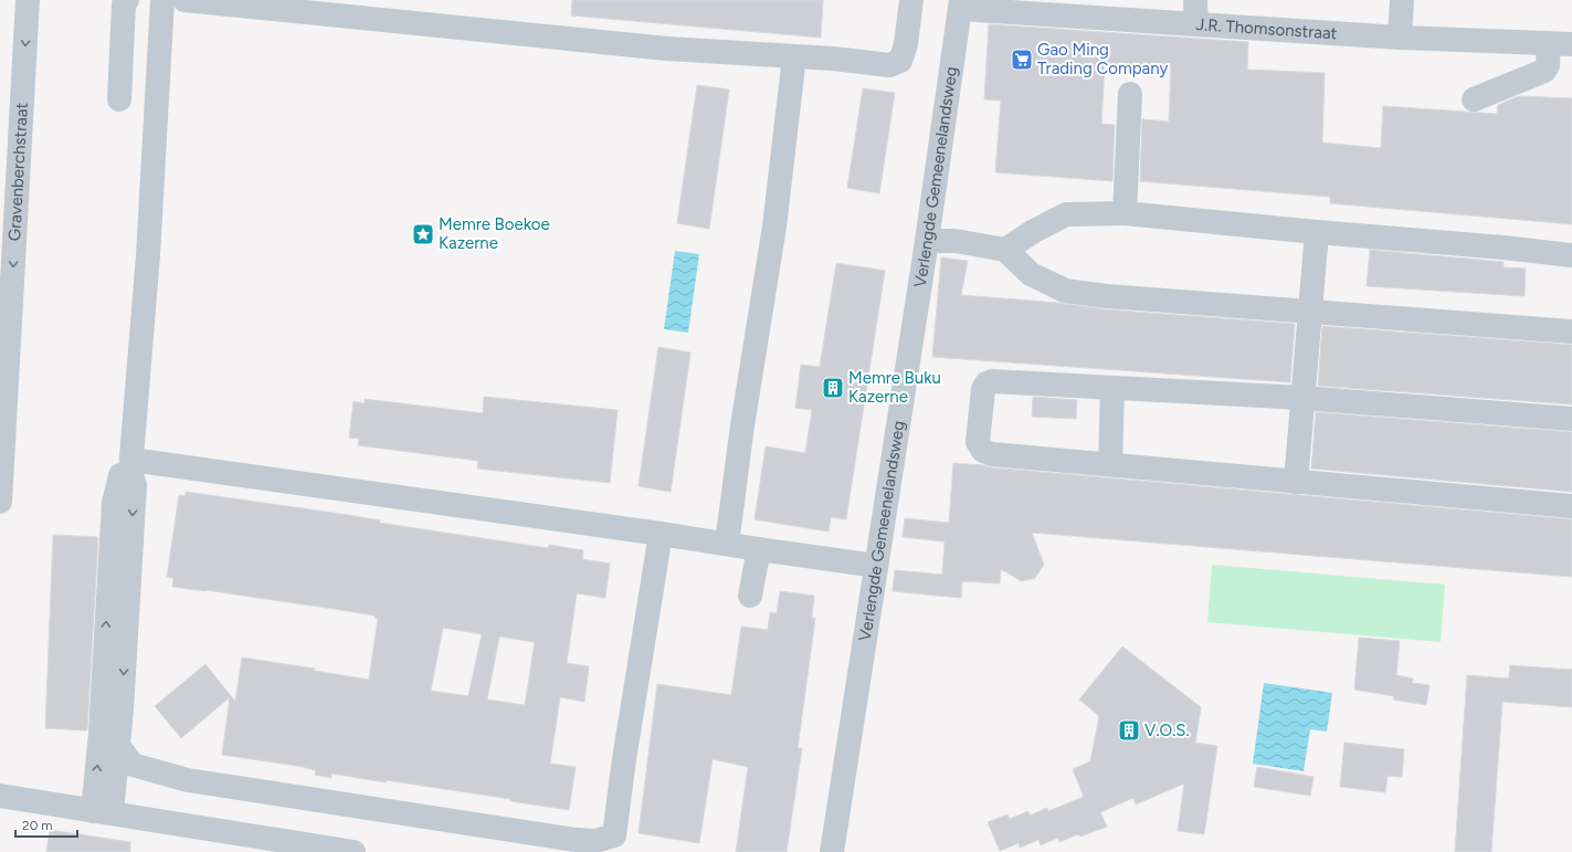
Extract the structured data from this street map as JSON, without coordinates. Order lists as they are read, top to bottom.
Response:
{
  "streets": {
    "street": ["J.R. Thomsonstraat", "Gravenberchstraat", "Verlengde Gemeenelandsweg"]
  },
  "crossings": [
    ["J.R. Thomsonstraat", "Verlengde Gemeenelandsweg"]
  ],
  "places": {
    "supermarket": ["Gao Ming Trading Company"],
    "place": ["Memre Boekoe Kazerne"],
    "building": ["Memre Buku Kazerne", "V.O.S."]
  },
  "scale_bar": "20 m"
}
